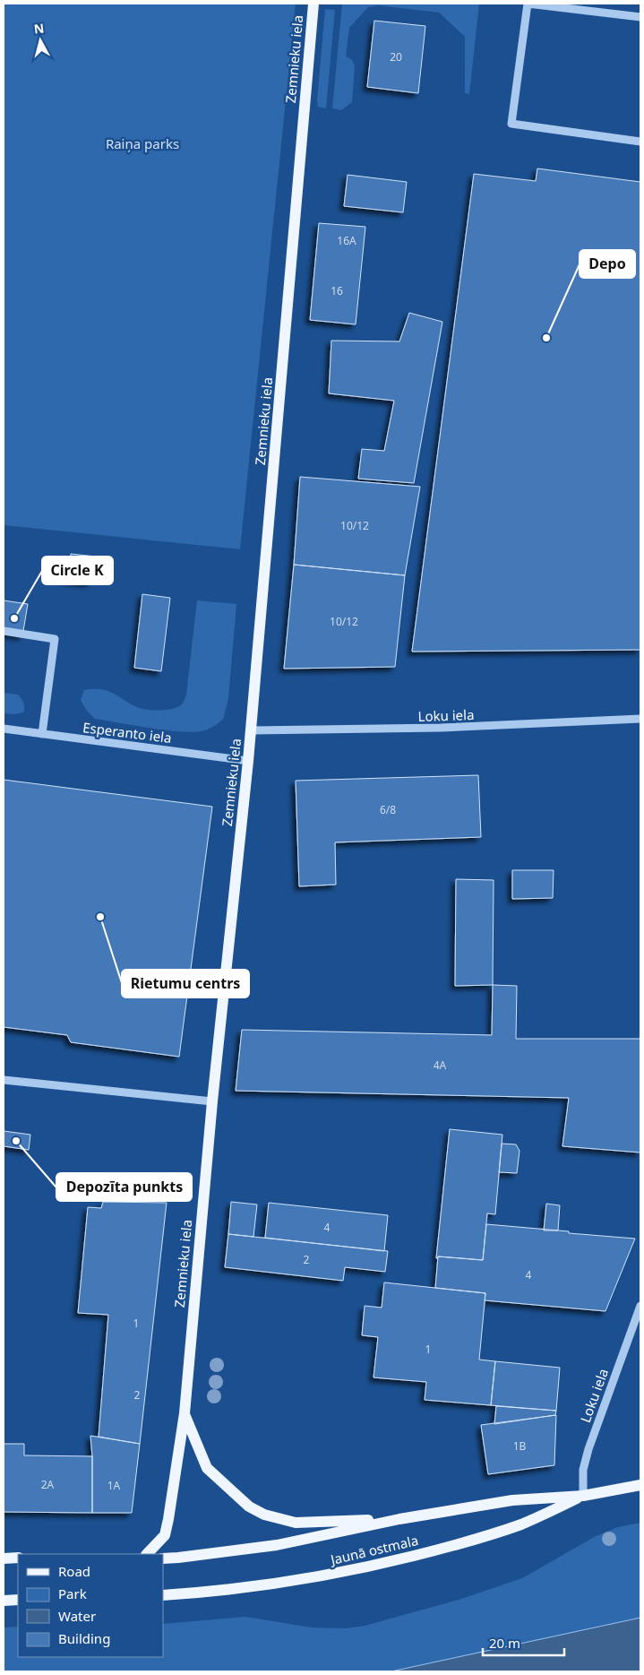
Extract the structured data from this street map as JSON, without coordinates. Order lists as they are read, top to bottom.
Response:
{
  "streets": {
    "main road": ["Zemnieku iela", "Jaunā ostmala"],
    "street": ["Loku iela", "Esperanto iela"]
  },
  "crossings": [
    ["Zemnieku iela", "Loku iela"],
    ["Zemnieku iela", "Esperanto iela"],
    ["Loku iela", "Jaunā ostmala"]
  ],
  "parks": ["Raiņa parks"],
  "places": [
    "Depo",
    "Circle K",
    "Rietumu centrs",
    "Depozīta punkts"
  ],
  "house_numbers": [
    "20",
    "16A",
    "16",
    "10/12",
    "10/12",
    "6/8",
    "4A",
    "4",
    "2",
    "4",
    "1",
    "1",
    "2",
    "1B",
    "2A",
    "1A"
  ],
  "legend": [
    "Road",
    "Park",
    "Water",
    "Building"
  ],
  "scale_bar": "20 m",
  "north": "top"
}
